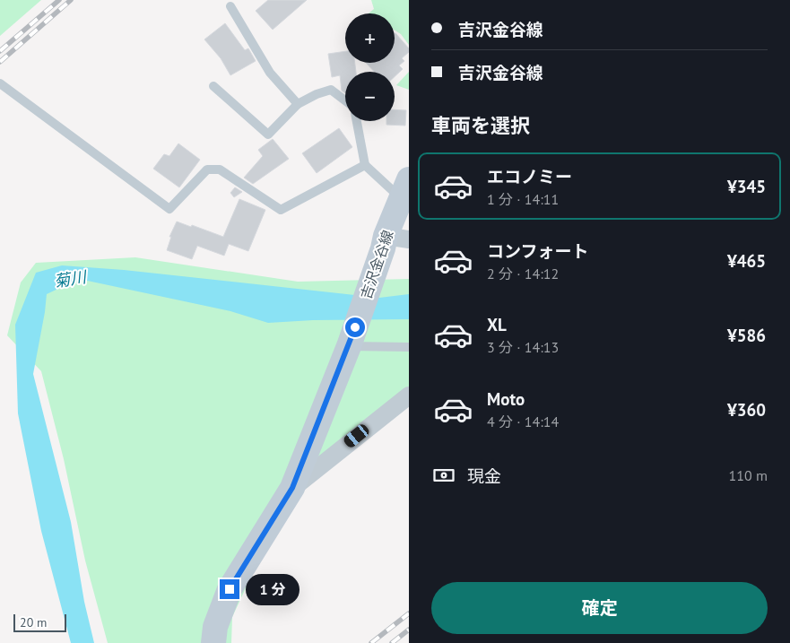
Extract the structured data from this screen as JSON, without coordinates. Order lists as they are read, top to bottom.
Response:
{
  "streets": {
    "main road": ["吉沢金谷線"]
  },
  "water": ["菊川"],
  "scale_bar": "20 m",
  "page": {
    "banner": ["吉沢金谷線", "吉沢金谷線"],
    "map_buttons": ["+", "−"],
    "heading": "車両を選択",
    "list": [
      {
        "name": "エコノミー",
        "note": "1 分 · 14:11",
        "value": "¥345"
      },
      {
        "name": "コンフォート",
        "note": "2 分 · 14:12",
        "value": "¥465"
      },
      {
        "name": "XL",
        "note": "3 分 · 14:13",
        "value": "¥586"
      },
      {
        "name": "Moto",
        "note": "4 分 · 14:14",
        "value": "¥360"
      }
    ],
    "pay": ["現金", "110 m"],
    "buttons": "確定",
    "bubble": "1 分",
    "scale": "20 m"
  }
}
